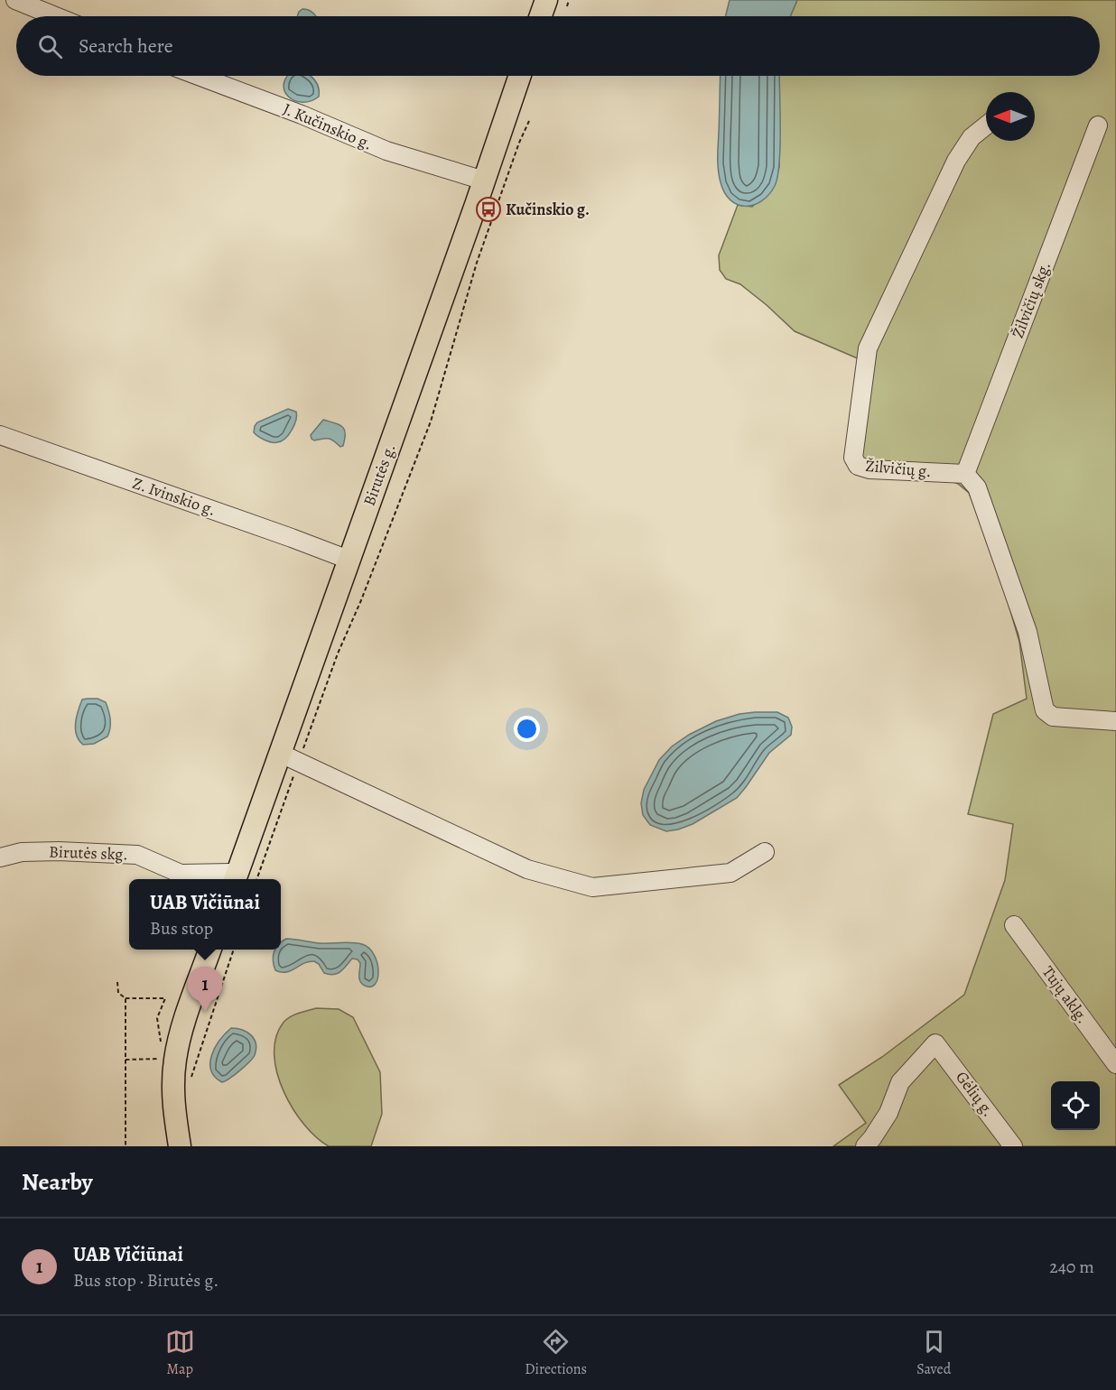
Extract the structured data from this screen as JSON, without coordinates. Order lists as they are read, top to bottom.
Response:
{
  "streets": {
    "main road": ["Birutės g."],
    "street": [
      "J. Kučinskio g.",
      "Žilvičių skg.",
      "Žilvičių g.",
      "Z. Ivinskio g.",
      "Birutės skg.",
      "Tujų aklg.",
      "Gėlių g."
    ]
  },
  "crossings": [
    ["J. Kučinskio g.", "Birutės g."],
    ["Žilvičių skg.", "Žilvičių g."],
    ["Birutės g.", "Z. Ivinskio g."],
    ["Birutės g.", "Birutės skg."]
  ],
  "places": {
    "bus stop": ["Kučinskio g."]
  },
  "north": "left",
  "page": {
    "search": "Search here",
    "popup": ["UAB Vičiūnai", "Bus stop"],
    "pins": "1",
    "heading": "Nearby",
    "list": [
      {
        "mark": "1",
        "name": "UAB Vičiūnai",
        "note": "Bus stop · Birutės g.",
        "value": "240 m"
      }
    ],
    "nav": ["Map", "Directions", "Saved"]
  }
}
